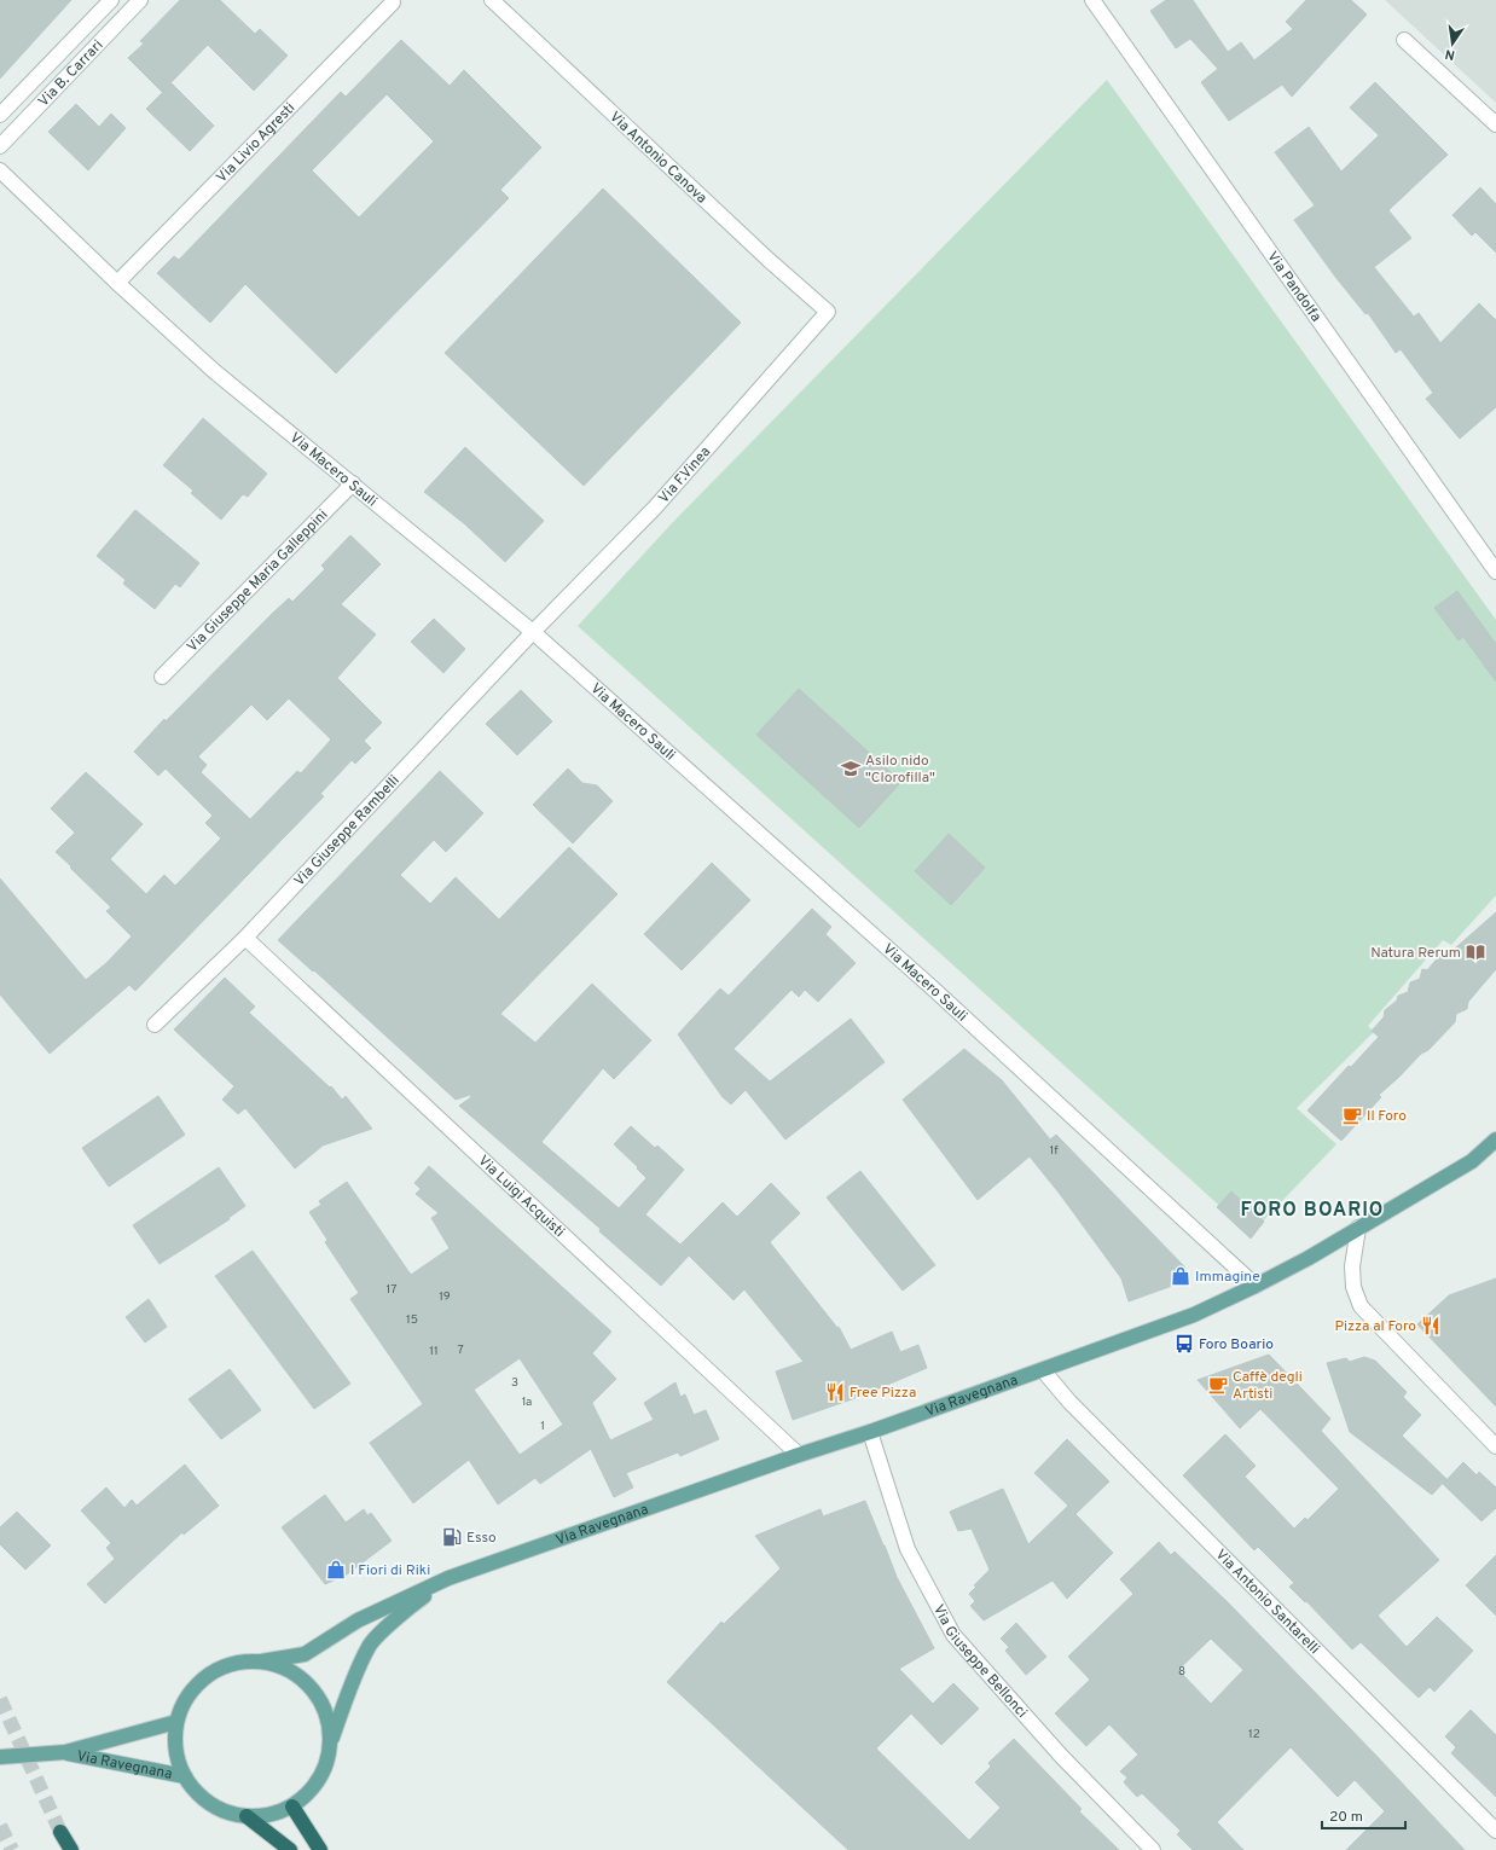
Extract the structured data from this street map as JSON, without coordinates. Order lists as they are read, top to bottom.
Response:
{
  "streets": {
    "main road": ["Via Ravegnana"],
    "street": [
      "Via B. Carrari",
      "Via Livio Agresti",
      "Via Antonio Canova",
      "Via Pandolfa",
      "Via Macero Sauli",
      "Via F.Vinea",
      "Via Giuseppe Maria Galleppini",
      "Via Giuseppe Rambelli",
      "Via Luigi Acquisti",
      "Via Antonio Santarelli",
      "Via Giuseppe Bellonci"
    ]
  },
  "crossings": [
    ["Via Livio Agresti", "Via Macero Sauli"],
    ["Via Antonio Canova", "Via F.Vinea"],
    ["Via Macero Sauli", "Via F.Vinea"],
    ["Via Macero Sauli", "Via Giuseppe Maria Galleppini"],
    ["Via Macero Sauli", "Via Giuseppe Rambelli"],
    ["Via Macero Sauli", "Via Ravegnana"],
    ["Via F.Vinea", "Via Giuseppe Rambelli"],
    ["Via Giuseppe Rambelli", "Via Luigi Acquisti"],
    ["Via Luigi Acquisti", "Via Ravegnana"],
    ["Via Ravegnana", "Via Antonio Santarelli"],
    ["Via Ravegnana", "Via Giuseppe Bellonci"]
  ],
  "districts": ["FORO BOARIO"],
  "places": {
    "school or university": ["Asilo nido \"Clorofilla\""],
    "library": ["Natura Rerum"],
    "cafe": ["Il Foro", "Caffè degli Artisti"],
    "shop": ["Immagine", "I Fiori di Riki"],
    "restaurant": ["Pizza al Foro", "Free Pizza"],
    "bus stop": ["Foro Boario"],
    "fuel station": ["Esso"]
  },
  "house_numbers": [
    "1f",
    "17",
    "19",
    "15",
    "7",
    "11",
    "3",
    "1a",
    "1",
    "8",
    "12"
  ],
  "scale_bar": "20 m",
  "north": "bottom"
}
